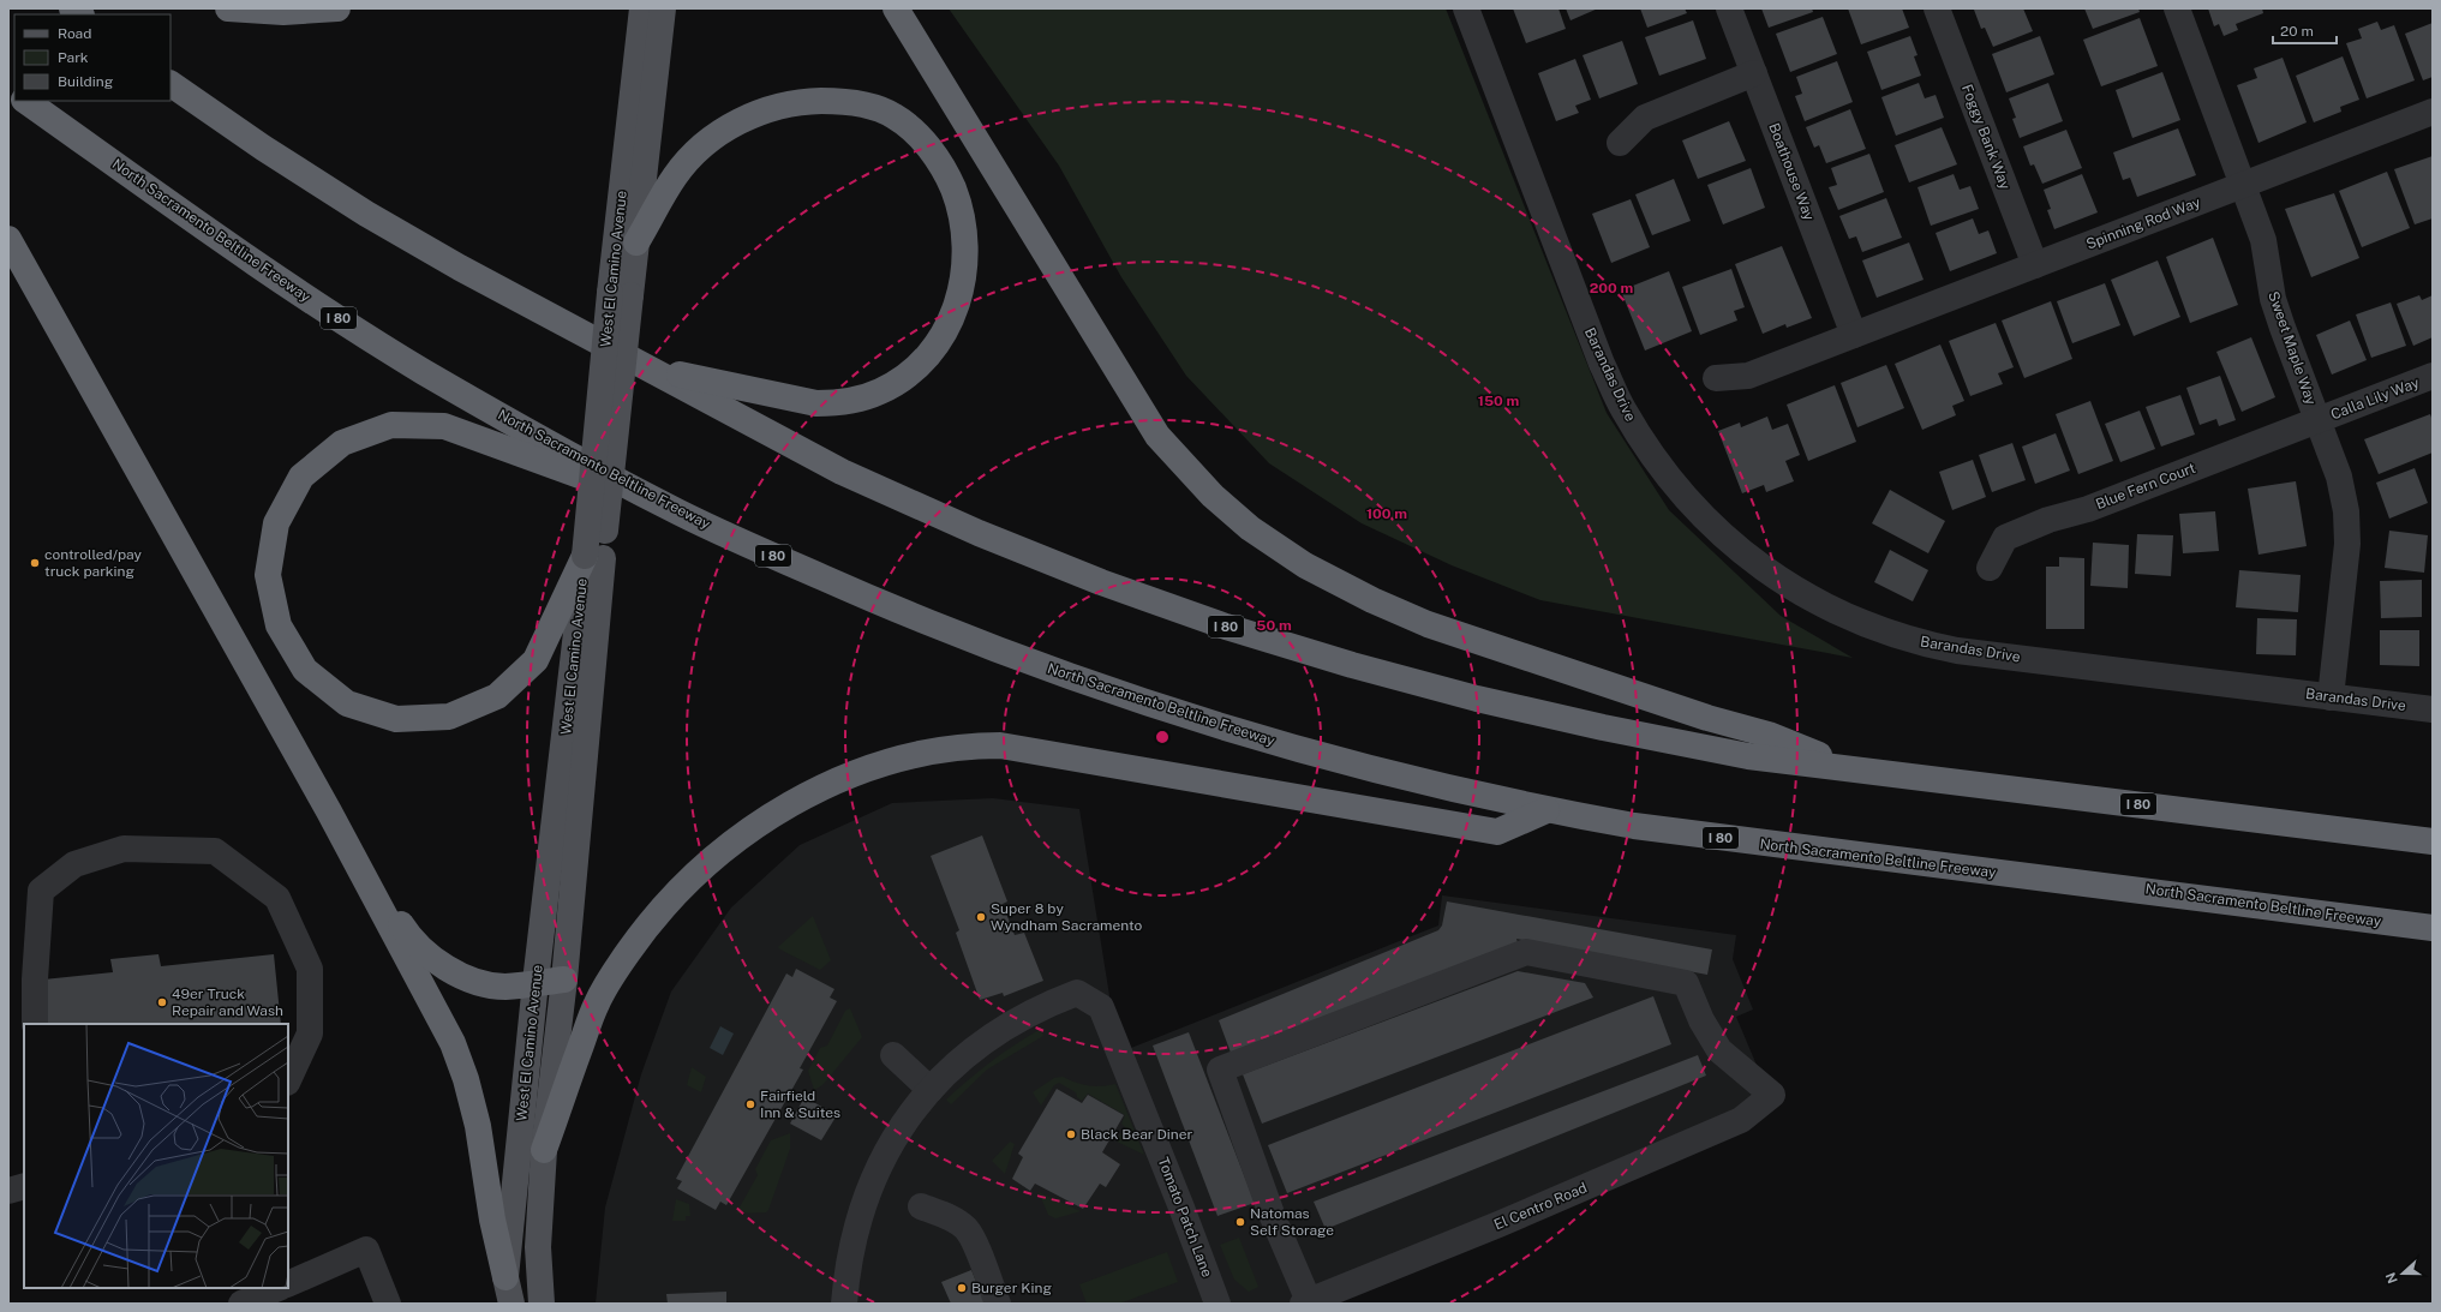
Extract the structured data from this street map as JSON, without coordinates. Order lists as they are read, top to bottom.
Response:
{
  "streets": {
    "highway": ["North Sacramento Beltline Freeway", "I 80"],
    "main road": ["West El Camino Avenue"],
    "street": [
      "Foggy Bank Way",
      "Boathouse Way",
      "Spinning Rod Way",
      "Sweet Maple Way",
      "Barandas Drive",
      "Calla Lily Way",
      "Blue Fern Court",
      "El Centro Road",
      "Tomato Patch Lane"
    ]
  },
  "crossings": [
    ["Foggy Bank Way", "Spinning Rod Way"],
    ["Boathouse Way", "Spinning Rod Way"],
    ["Spinning Rod Way", "Sweet Maple Way"],
    ["Sweet Maple Way", "Barandas Drive"],
    ["Sweet Maple Way", "Calla Lily Way"],
    ["Sweet Maple Way", "Blue Fern Court"],
    ["Calla Lily Way", "Blue Fern Court"]
  ],
  "places": [
    "controlled/pay truck parking",
    "Super 8 by Wyndham Sacramento",
    "49er Truck Repair and Wash",
    "Fairfield Inn & Suites",
    "Black Bear Diner",
    "Natomas Self Storage",
    "Burger King"
  ],
  "legend": ["Road", "Park", "Building"],
  "scale_bar": "20 m",
  "north": "left",
  "rings": [
    "200 m",
    "150 m",
    "100 m",
    "50 m"
  ]
}
